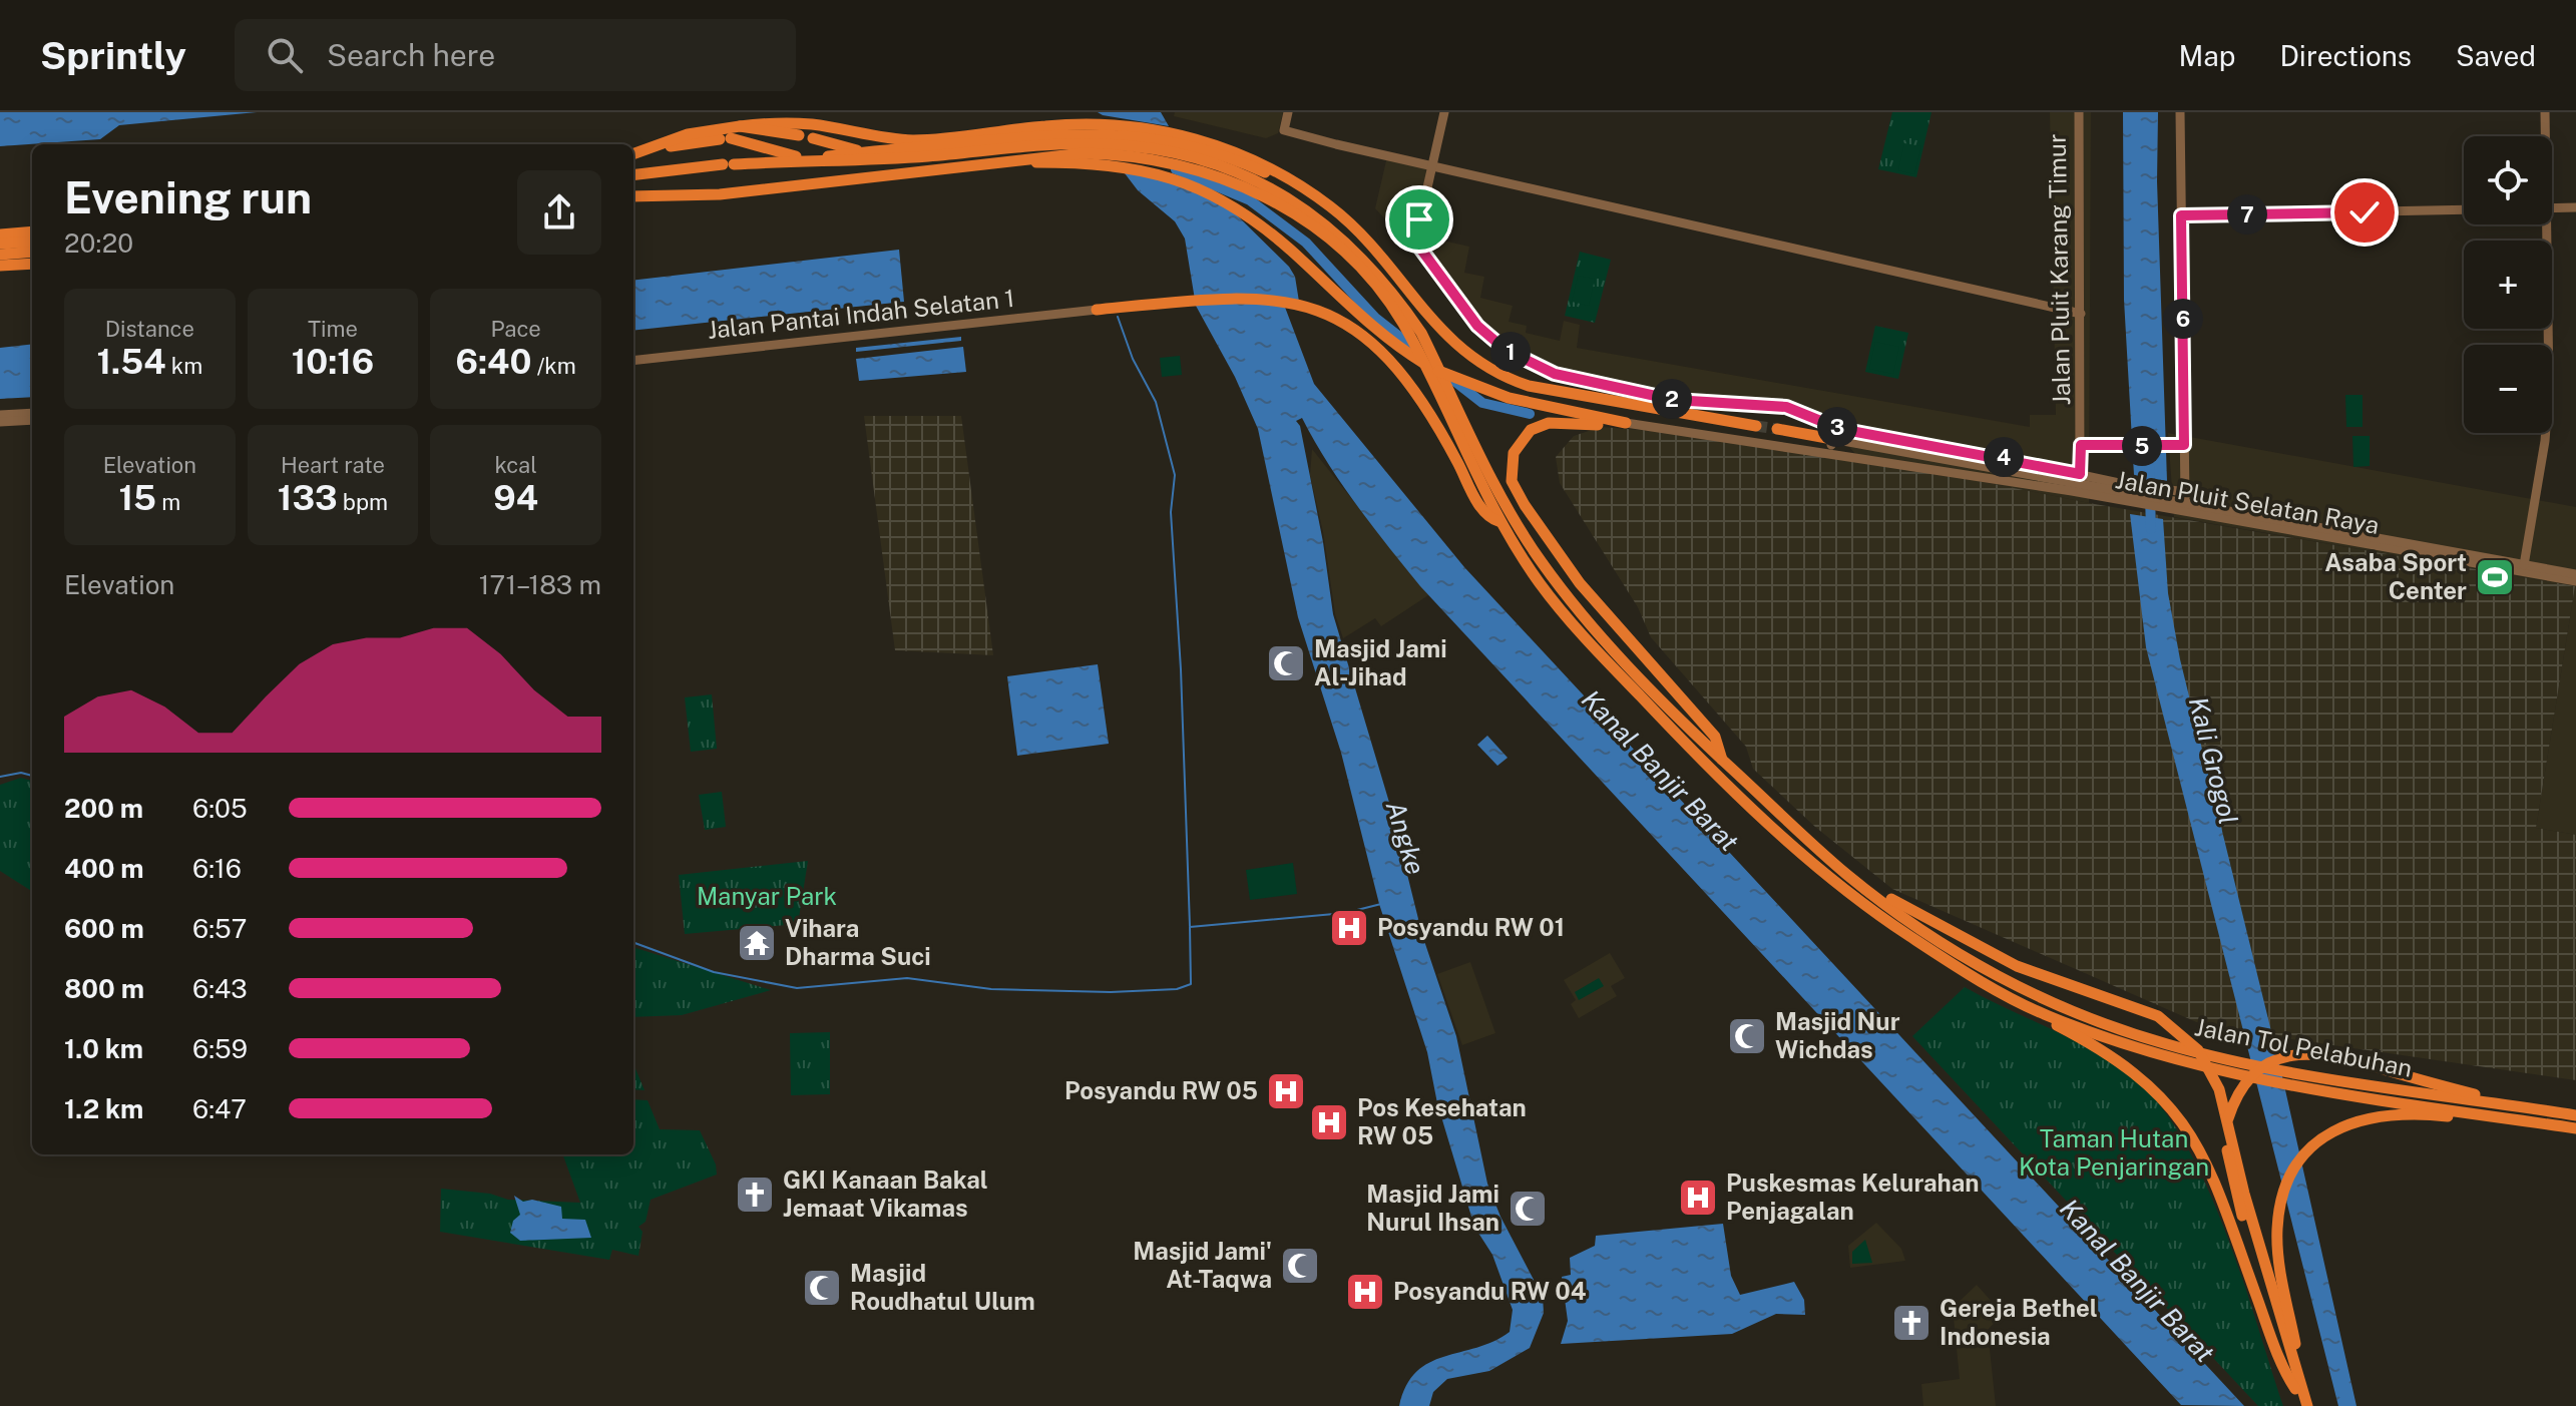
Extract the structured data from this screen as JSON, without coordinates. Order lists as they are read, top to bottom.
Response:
{
  "streets": {
    "highway": ["Jalan Tol Pelabuhan"],
    "street": ["Jalan Pluit Karang Timur", "Jalan Pantai Indah Selatan 1", "Jalan Pluit Selatan Raya"]
  },
  "crossings": [
    ["Jalan Pluit Karang Timur", "Jalan Pluit Selatan Raya"]
  ],
  "water": ["Kali Grogol", "Kanal Banjir Barat", "Angke"],
  "parks": ["Manyar Park", "Taman Hutan Kota Penjaringan"],
  "places": {
    "sports": ["Asaba Sport Center"],
    "mosque": [
      "Masjid Jami Al-Jihad",
      "Masjid Nur Wichdas",
      "Masjid Jami Nurul Ihsan",
      "Masjid Jami' At-Taqwa",
      "Masjid Roudhatul Ulum"
    ],
    "hospital": [
      "Posyandu RW 01",
      "Posyandu RW 05",
      "Pos Kesehatan RW 05",
      "Puskesmas Kelurahan Penjagalan",
      "Posyandu RW 04"
    ],
    "temple": ["Vihara Dharma Suci"],
    "church": ["GKI Kanaan Bakal Jemaat Vikamas", "Gereja Bethel Indonesia"]
  },
  "page": {
    "header": "Sprintly",
    "search": "Search here",
    "nav": ["Map", "Directions", "Saved"],
    "map_buttons": ["+", "−"],
    "heading": ["Evening run", "20:20"],
    "pins": [
      "7",
      "6",
      "1",
      "2",
      "3",
      "5",
      "4"
    ],
    "stats": [
      ["Distance", "1.54 km"],
      ["Time", "10:16"],
      ["Pace", "6:40 /km"],
      ["Elevation", "15 m"],
      ["Heart rate", "133 bpm"],
      ["kcal", "94"]
    ],
    "chart": ["Elevation", "171–183 m"],
    "list": [
      {
        "name": "200 m",
        "note": "6:05"
      },
      {
        "name": "400 m",
        "note": "6:16"
      },
      {
        "name": "600 m",
        "note": "6:57"
      },
      {
        "name": "800 m",
        "note": "6:43"
      },
      {
        "name": "1.0 km",
        "note": "6:59"
      },
      {
        "name": "1.2 km",
        "note": "6:47"
      }
    ]
  }
}
